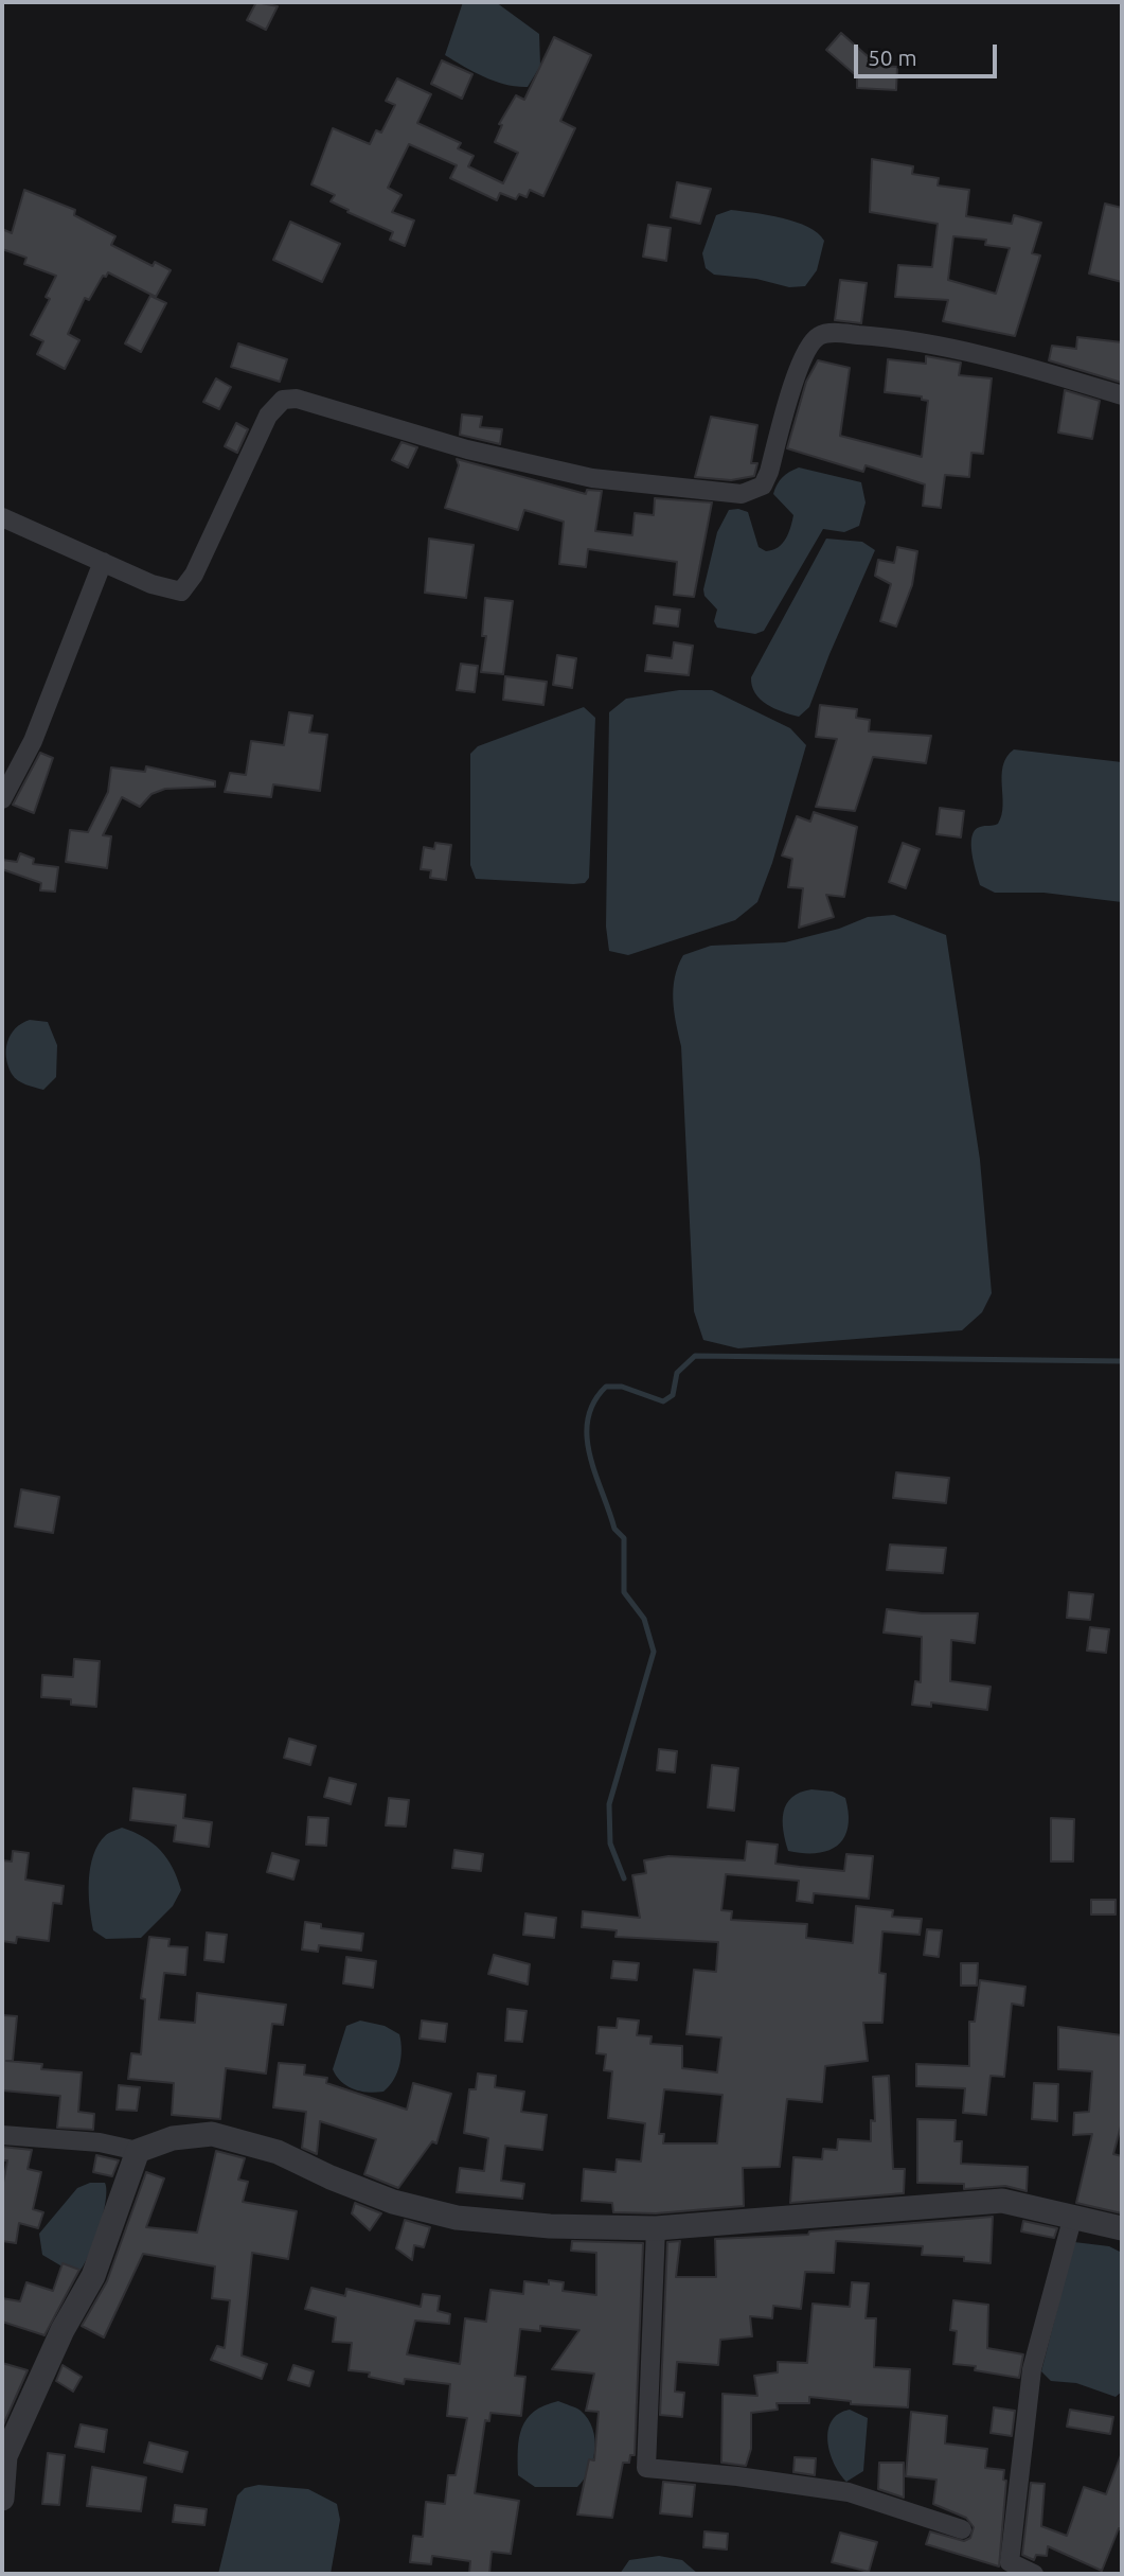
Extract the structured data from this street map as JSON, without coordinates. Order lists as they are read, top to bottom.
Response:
{
  "scale_bar": "50 m"
}
